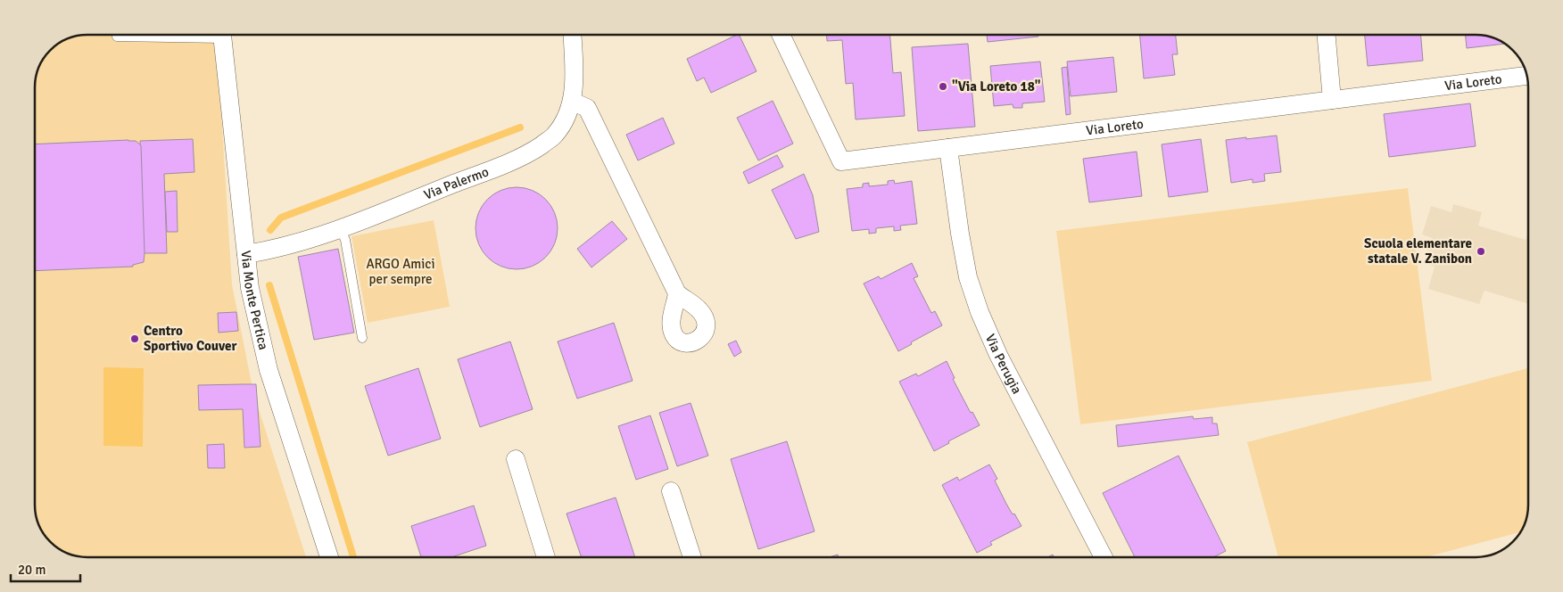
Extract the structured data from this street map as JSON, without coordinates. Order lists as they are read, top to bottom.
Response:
{
  "streets": {
    "street": [
      "Via Loreto",
      "Via Palermo",
      "Via Monte Pertica",
      "Via Perugia"
    ]
  },
  "crossings": [
    ["Via Loreto", "Via Perugia"],
    ["Via Palermo", "Via Monte Pertica"]
  ],
  "parks": ["ARGO Amici per sempre"],
  "places": ["\"Via Loreto 18\"", "Scuola elementare statale V. Zanibon", "Centro Sportivo Couver"],
  "scale_bar": "20 m"
}
